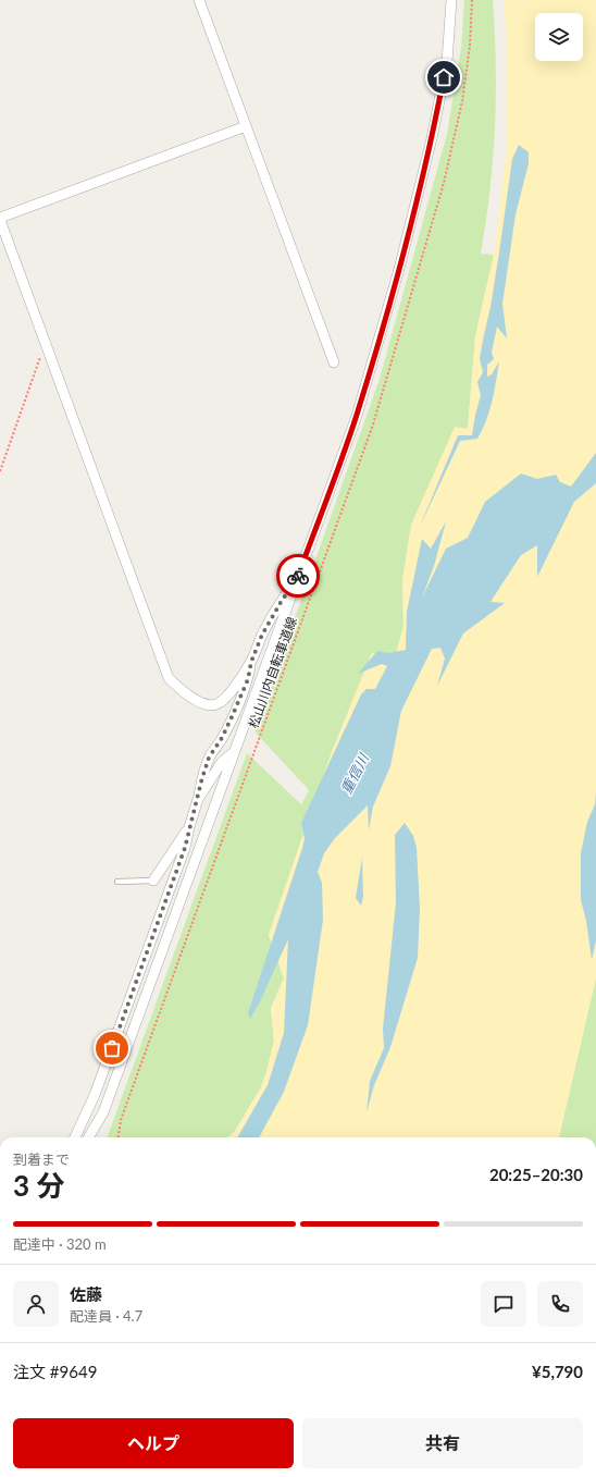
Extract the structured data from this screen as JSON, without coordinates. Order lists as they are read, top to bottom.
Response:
{
  "streets": {
    "path": ["松山川内自転車道線"]
  },
  "water": ["重信川"],
  "page": {
    "heading": ["3 分", "到着まで", "20:25–20:30"],
    "panel": [
      "佐藤",
      "配達員 · 4.7",
      "注文 #9649",
      "¥5,790"
    ],
    "bar": "配達中 · 320 m",
    "buttons": ["ヘルプ", "共有"]
  }
}
